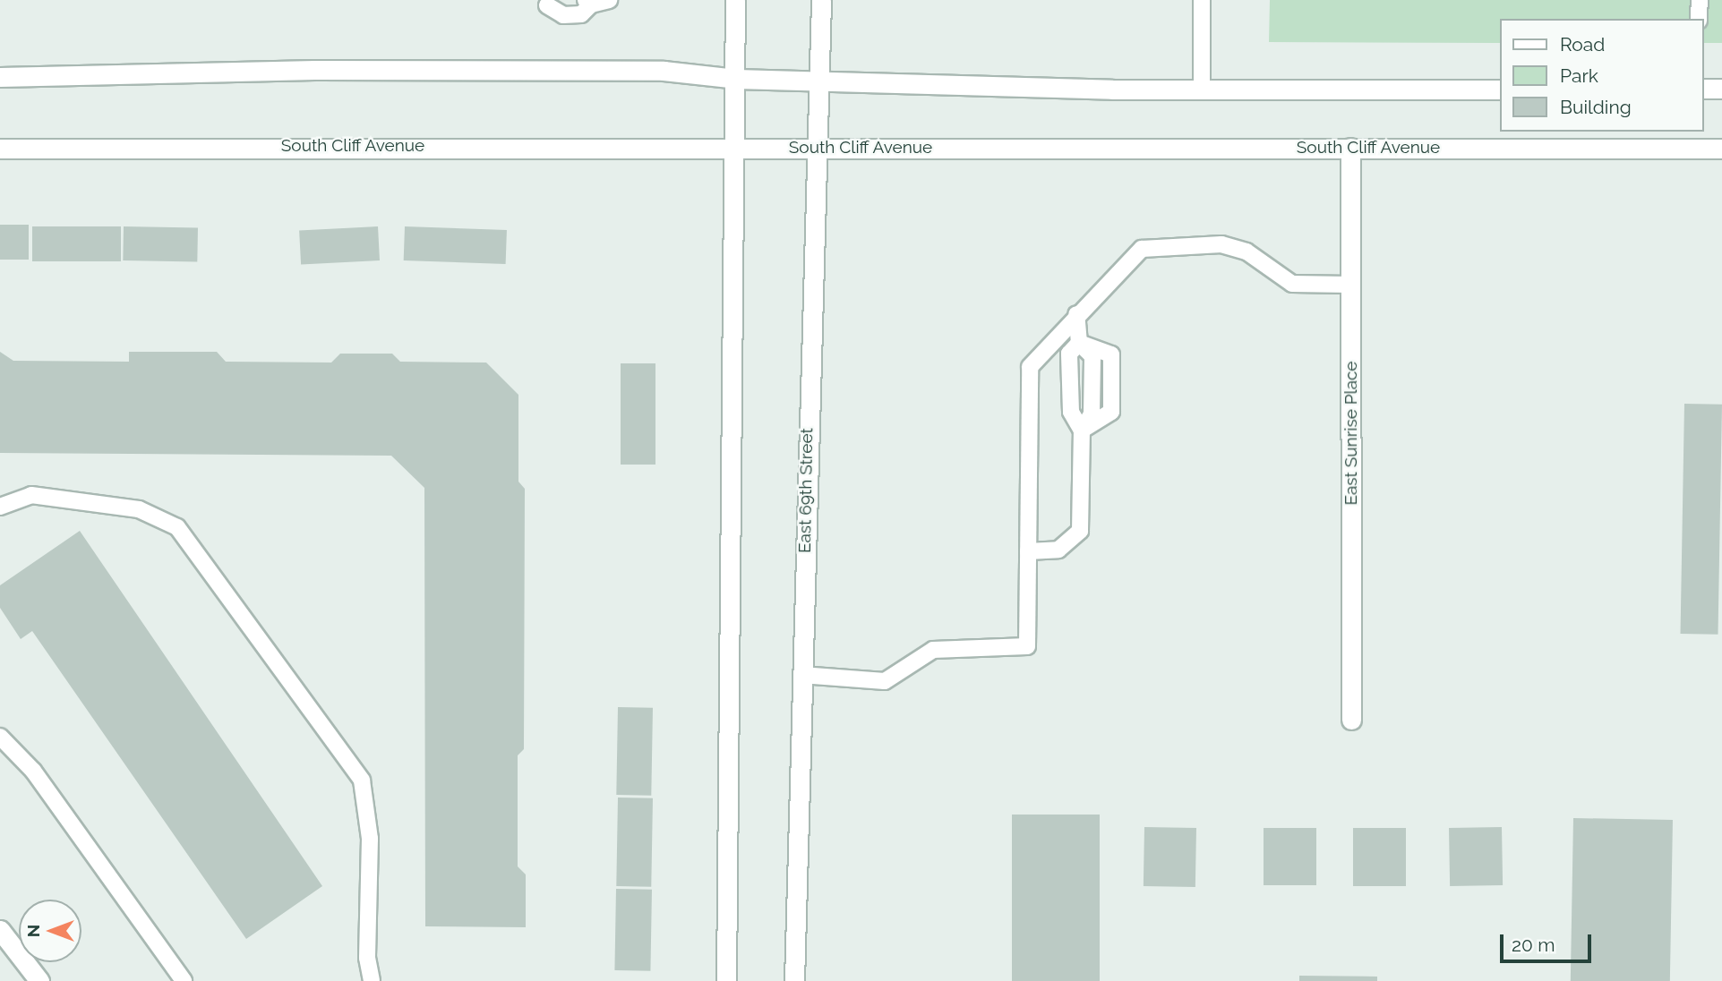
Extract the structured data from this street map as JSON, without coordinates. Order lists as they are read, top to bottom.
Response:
{
  "streets": {
    "main road": ["South Cliff Avenue", "East Sunrise Place", "East 69th Street"]
  },
  "crossings": [
    ["South Cliff Avenue", "East Sunrise Place"],
    ["South Cliff Avenue", "East 69th Street"]
  ],
  "legend": ["Road", "Park", "Building"],
  "scale_bar": "20 m",
  "north": "left"
}
